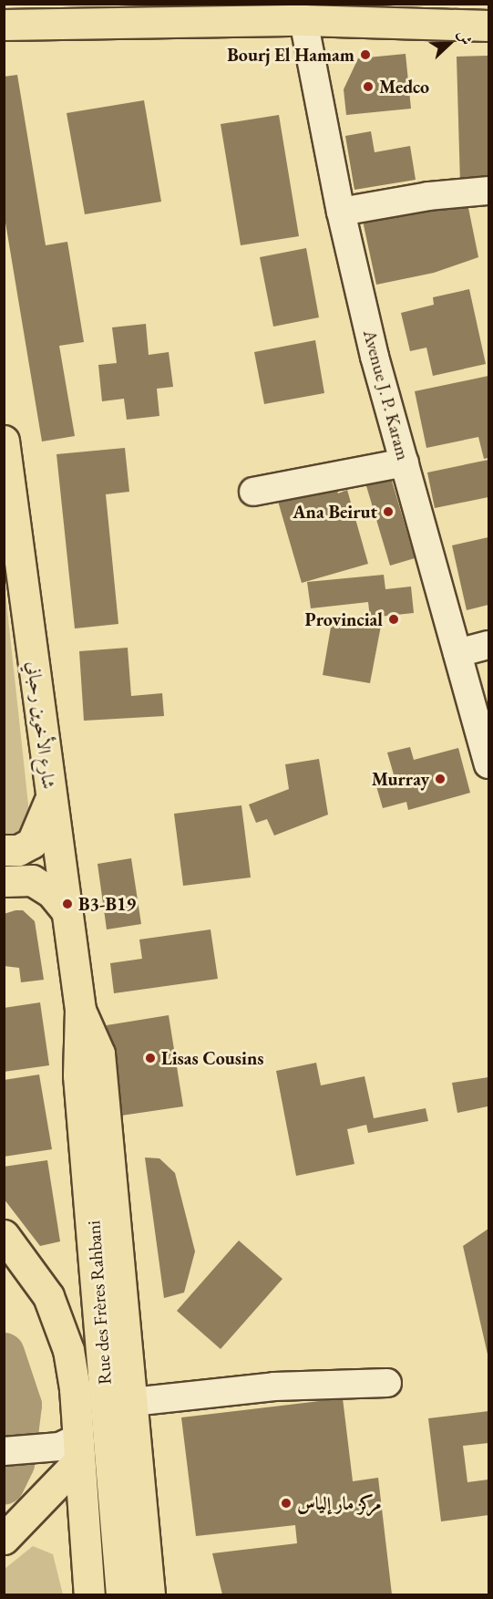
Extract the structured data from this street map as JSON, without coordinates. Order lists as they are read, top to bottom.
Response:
{
  "streets": {
    "highway": ["شارع الأخوين رحباني", "Rue des Frères Rahbani"],
    "street": ["Avenue J. P. Karam"]
  },
  "crossings": [
    ["شارع الأخوين رحباني", "Rue des Frères Rahbani"]
  ],
  "places": [
    "Bourj El Hamam",
    "Medco",
    "Ana Beirut",
    "Provincial",
    "Murray",
    "B3-B19",
    "Lisas Cousins",
    "مركز مار إلياس"
  ],
  "north": "right"
}
